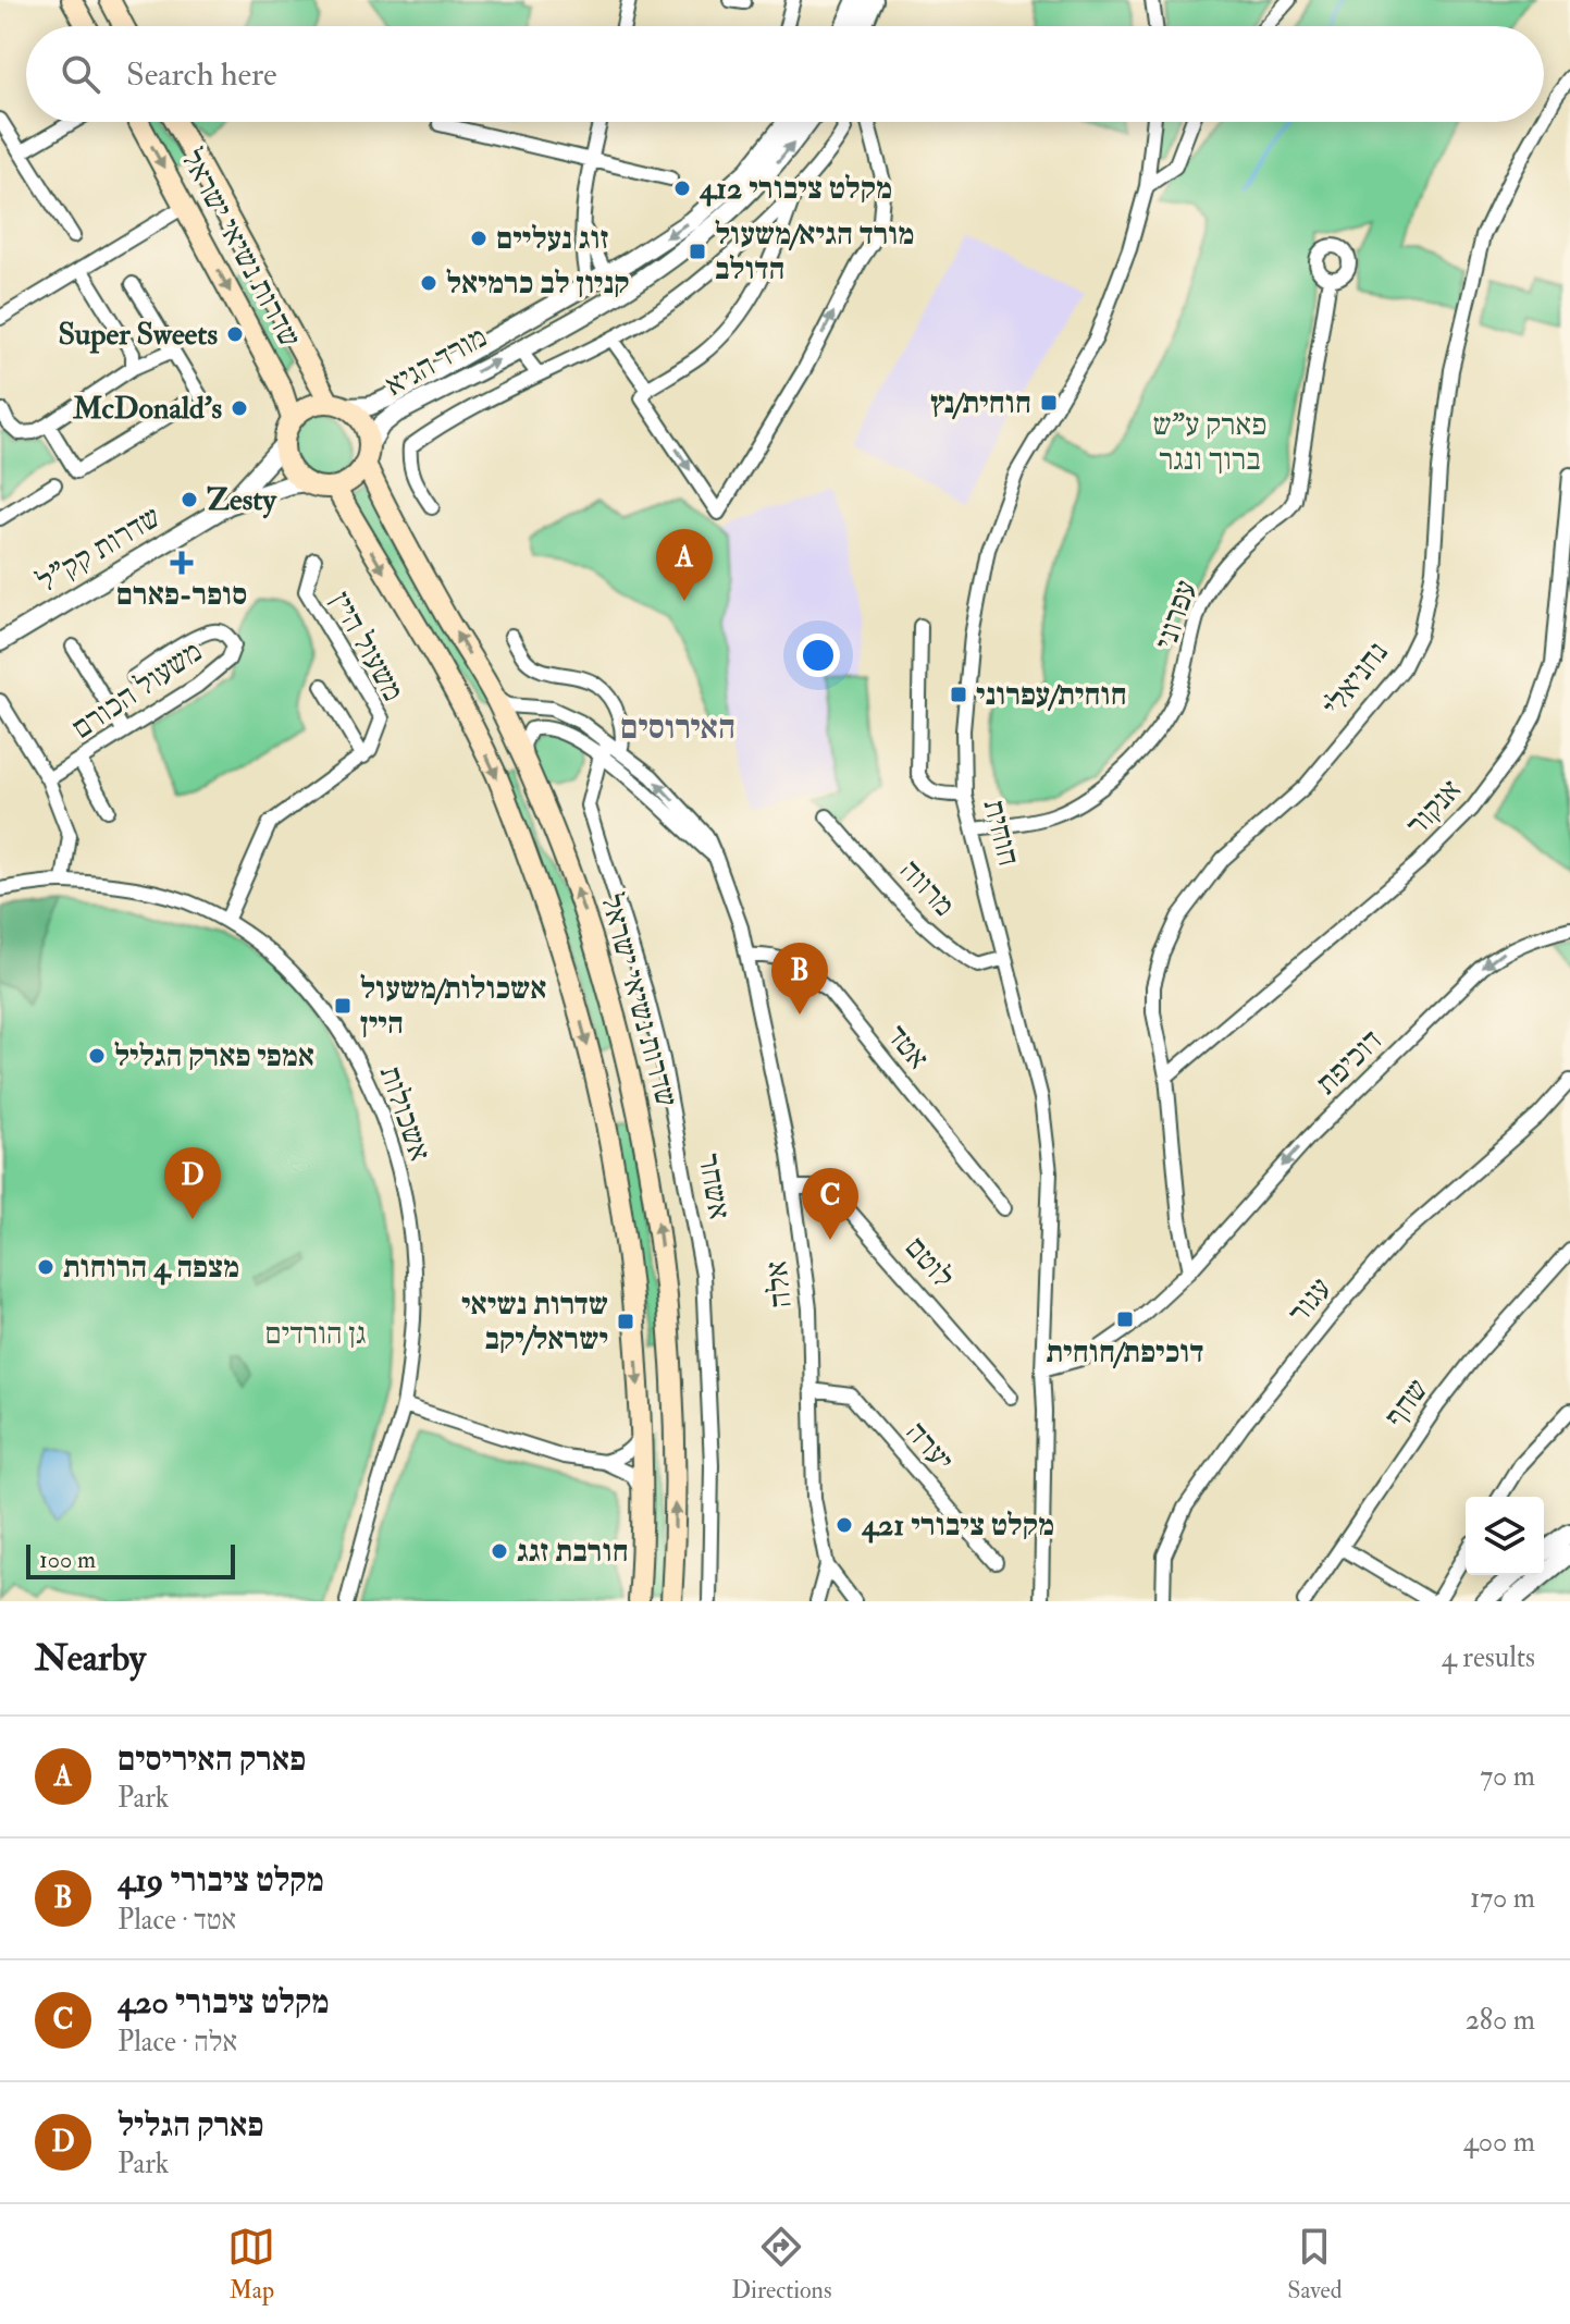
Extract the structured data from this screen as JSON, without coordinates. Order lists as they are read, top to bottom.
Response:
{
  "streets": {
    "main road": ["שדרות נשיאי ישראל"],
    "street": [
      "מורד הגיא",
      "שדרות קק\"ל",
      "עפרוני",
      "משעול היין",
      "נחניאלי",
      "משעול הכורם",
      "אנקור",
      "חוחית",
      "מרווה",
      "אטד",
      "דוכיפת",
      "אשכולות",
      "אשחר",
      "לוטם",
      "אלה",
      "עגור",
      "שחף",
      "יערה"
    ]
  },
  "crossings": [
    ["שדרות נשיאי ישראל", "מורד הגיא"],
    ["שדרות נשיאי ישראל", "אלה"],
    ["עפרוני", "חוחית"],
    ["משעול היין", "אשכולות"],
    ["נחניאלי", "אנקור"],
    ["נחניאלי", "דוכיפת"],
    ["חוחית", "מרווה"],
    ["חוחית", "דוכיפת"],
    ["אטד", "אלה"],
    ["אשחר", "אלה"],
    ["לוטם", "אלה"],
    ["אלה", "יערה"]
  ],
  "one_way": ["דוכיפת"],
  "districts": ["האירוסים"],
  "parks": ["פארק ע\"ש ברוך ונגר", "גן הורדים"],
  "places": {
    "other": [
      "מקלט ציבורי 412",
      "זוג נעליים",
      "קניון לב כרמיאל",
      "Super Sweets",
      "McDonald's",
      "Zesty",
      "אמפי פארק הגליל",
      "מצפה 4 הרוחות",
      "מקלט ציבורי 421",
      "חורבת זגג"
    ],
    "transit": [
      "מורד הגיא/משעול הדולב",
      "חוחית/נץ",
      "חוחית/עפרוני",
      "אשכולות/משעול היין",
      "דוכיפת/חוחית",
      "שדרות נשיאי ישראל/יקב"
    ],
    "health": ["סופר-פארם"]
  },
  "scale_bar": "100 m",
  "page": {
    "search": "Search here",
    "pins": [
      "A",
      "B",
      "D",
      "C"
    ],
    "scale": "100 m",
    "heading": ["Nearby", "4 results"],
    "list": [
      {
        "mark": "A",
        "name": "פארק האיריסים",
        "note": "Park",
        "value": "70 m"
      },
      {
        "mark": "B",
        "name": "מקלט ציבורי 419",
        "note": "Place · אטד",
        "value": "170 m"
      },
      {
        "mark": "C",
        "name": "מקלט ציבורי 420",
        "note": "Place · אלה",
        "value": "280 m"
      },
      {
        "mark": "D",
        "name": "פארק הגליל",
        "note": "Park",
        "value": "400 m"
      }
    ],
    "nav": ["Map", "Directions", "Saved"]
  }
}
